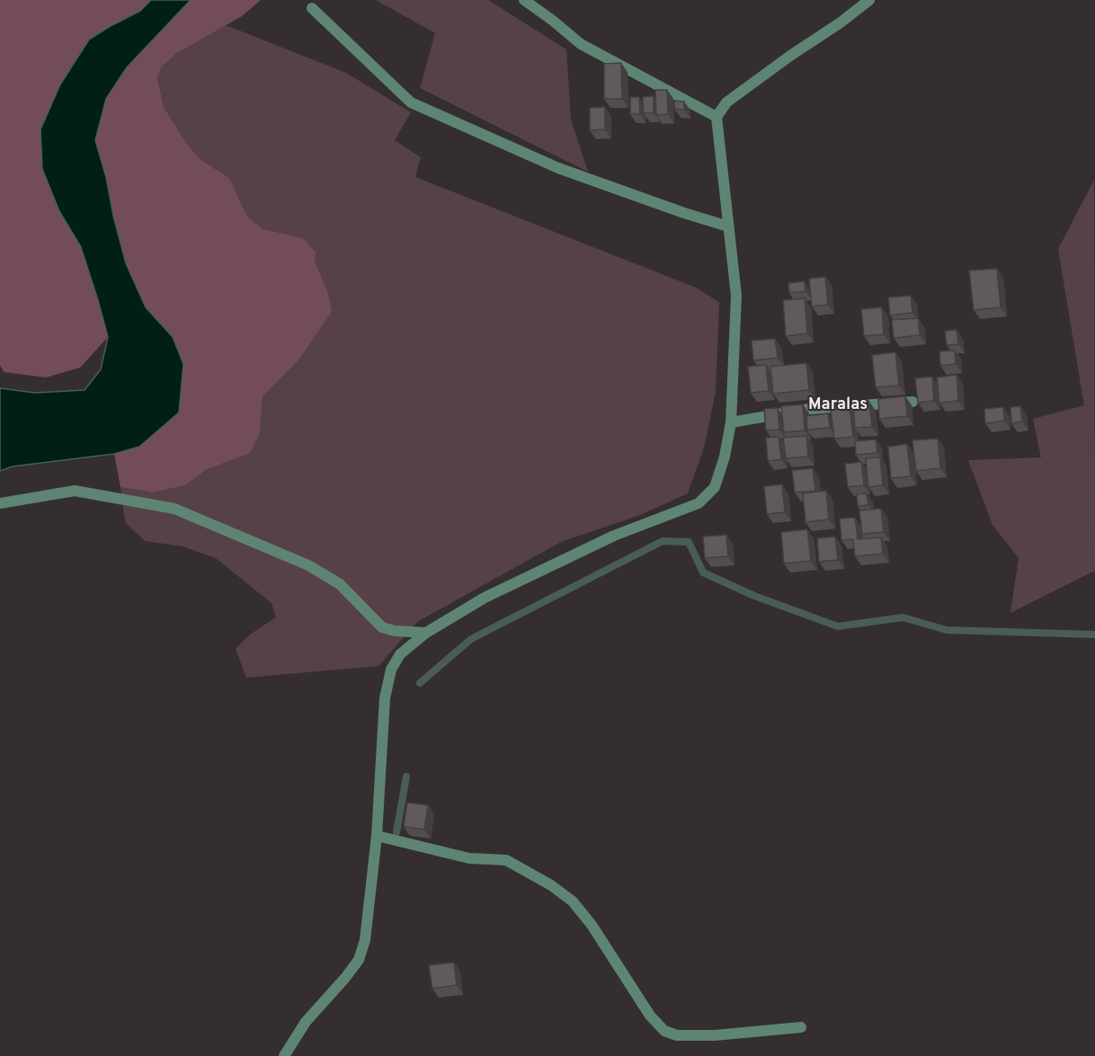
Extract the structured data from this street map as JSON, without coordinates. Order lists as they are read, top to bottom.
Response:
{
  "districts": ["Maralas"]
}
